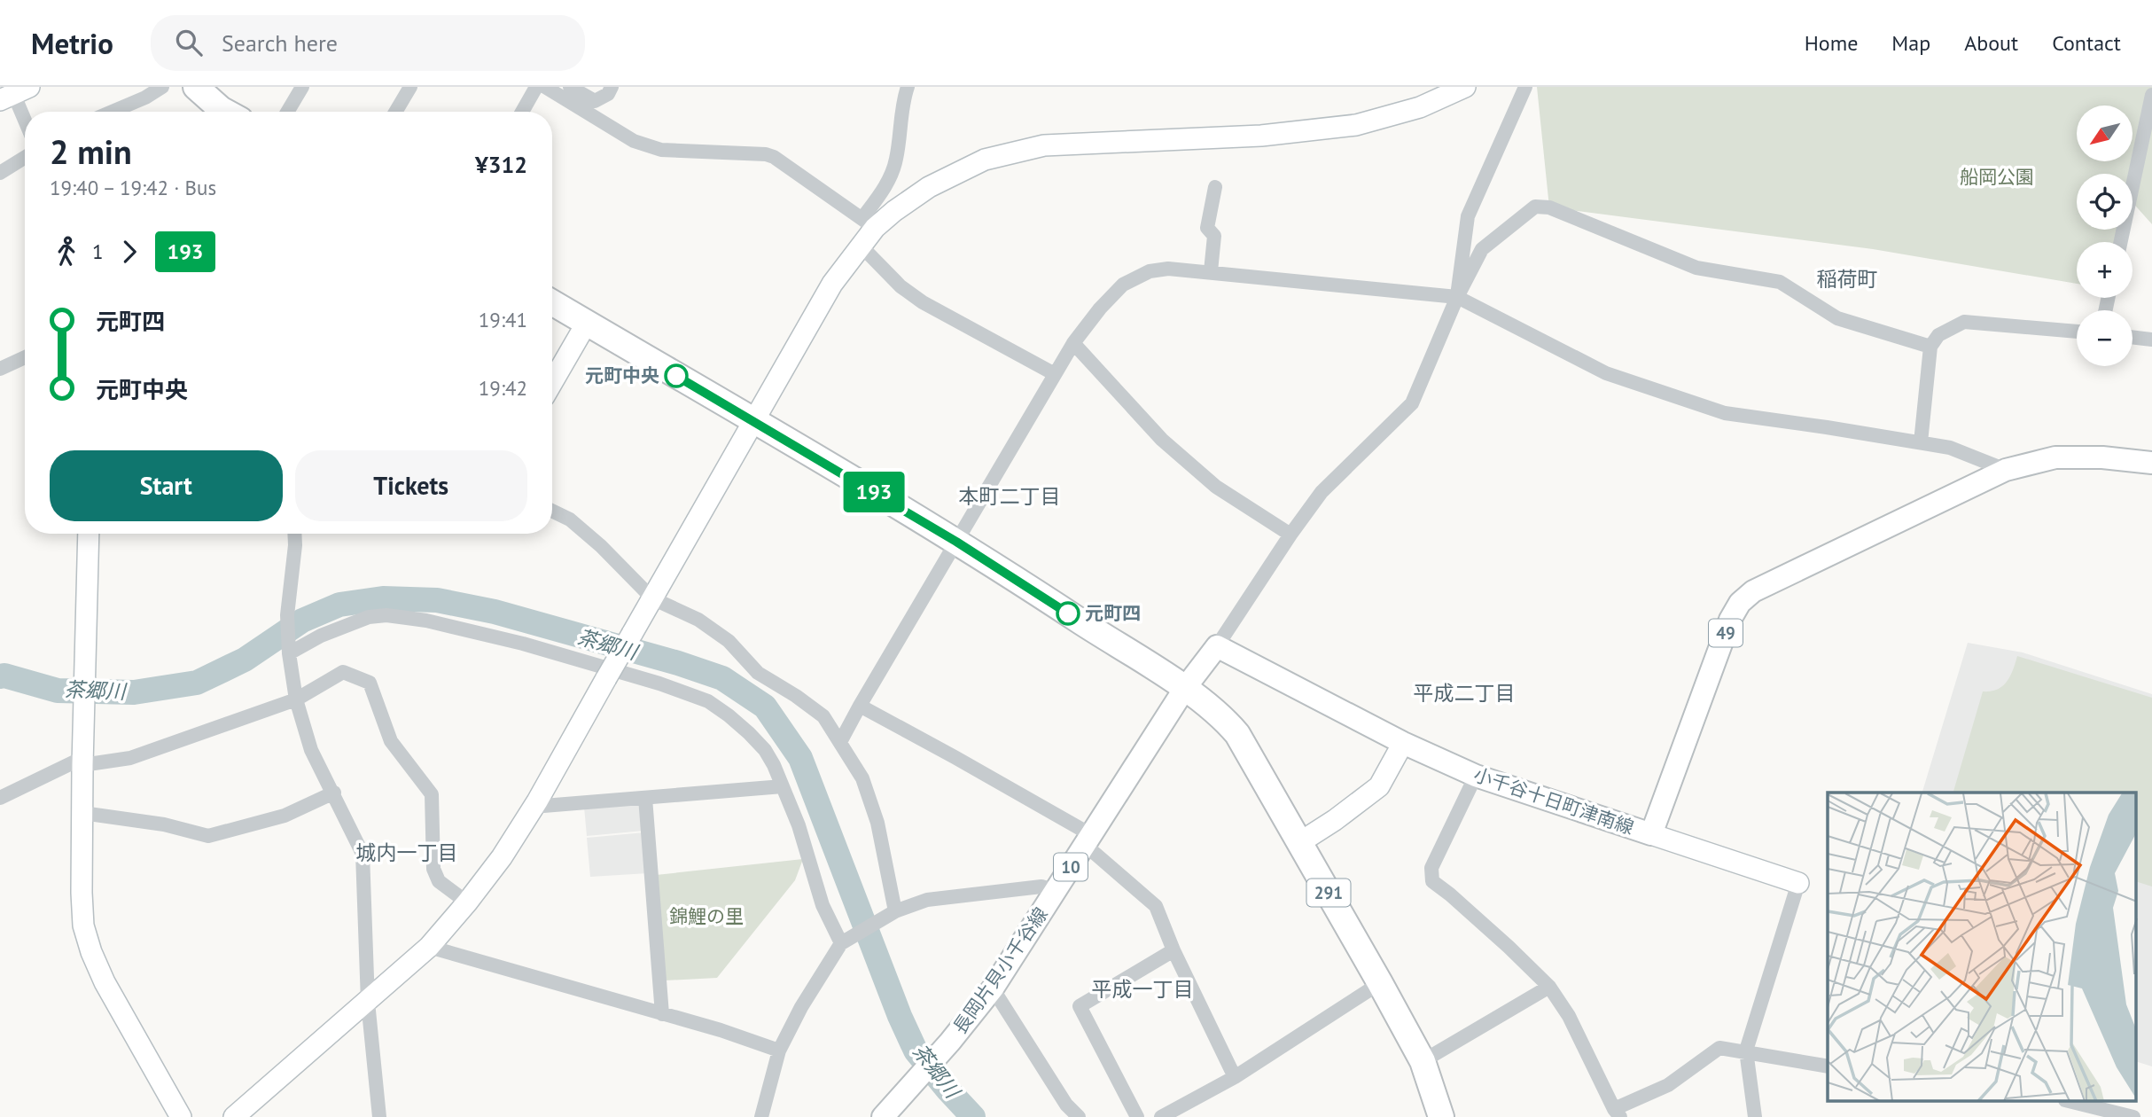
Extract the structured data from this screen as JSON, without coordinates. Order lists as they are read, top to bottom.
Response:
{
  "streets": {
    "highway": ["291"],
    "main road": [
      "49",
      "小千谷十日町津南線",
      "10",
      "長岡片貝小千谷線"
    ]
  },
  "crossings": [
    ["291", "長岡片貝小千谷線"]
  ],
  "districts": [
    "稲荷町",
    "本町二丁目",
    "平成二丁目",
    "城内一丁目",
    "平成一丁目"
  ],
  "water": ["茶郷川"],
  "parks": ["船岡公園", "錦鯉の里"],
  "places": ["元町中央", "元町四"],
  "lines": ["bus line 193"],
  "north": "bottom left",
  "page": {
    "header": "Metrio",
    "search": "Search here",
    "nav": [
      "Home",
      "Map",
      "About",
      "Contact"
    ],
    "on_map": "193",
    "map_buttons": ["+", "−"],
    "heading": ["2 min", "19:40 – 19:42 · Bus", "¥312"],
    "legs": ["1", "193"],
    "list": [
      {
        "name": "元町四",
        "value": "19:41"
      },
      {
        "name": "元町中央",
        "value": "19:42"
      }
    ],
    "buttons": ["Start", "Tickets"]
  }
}
